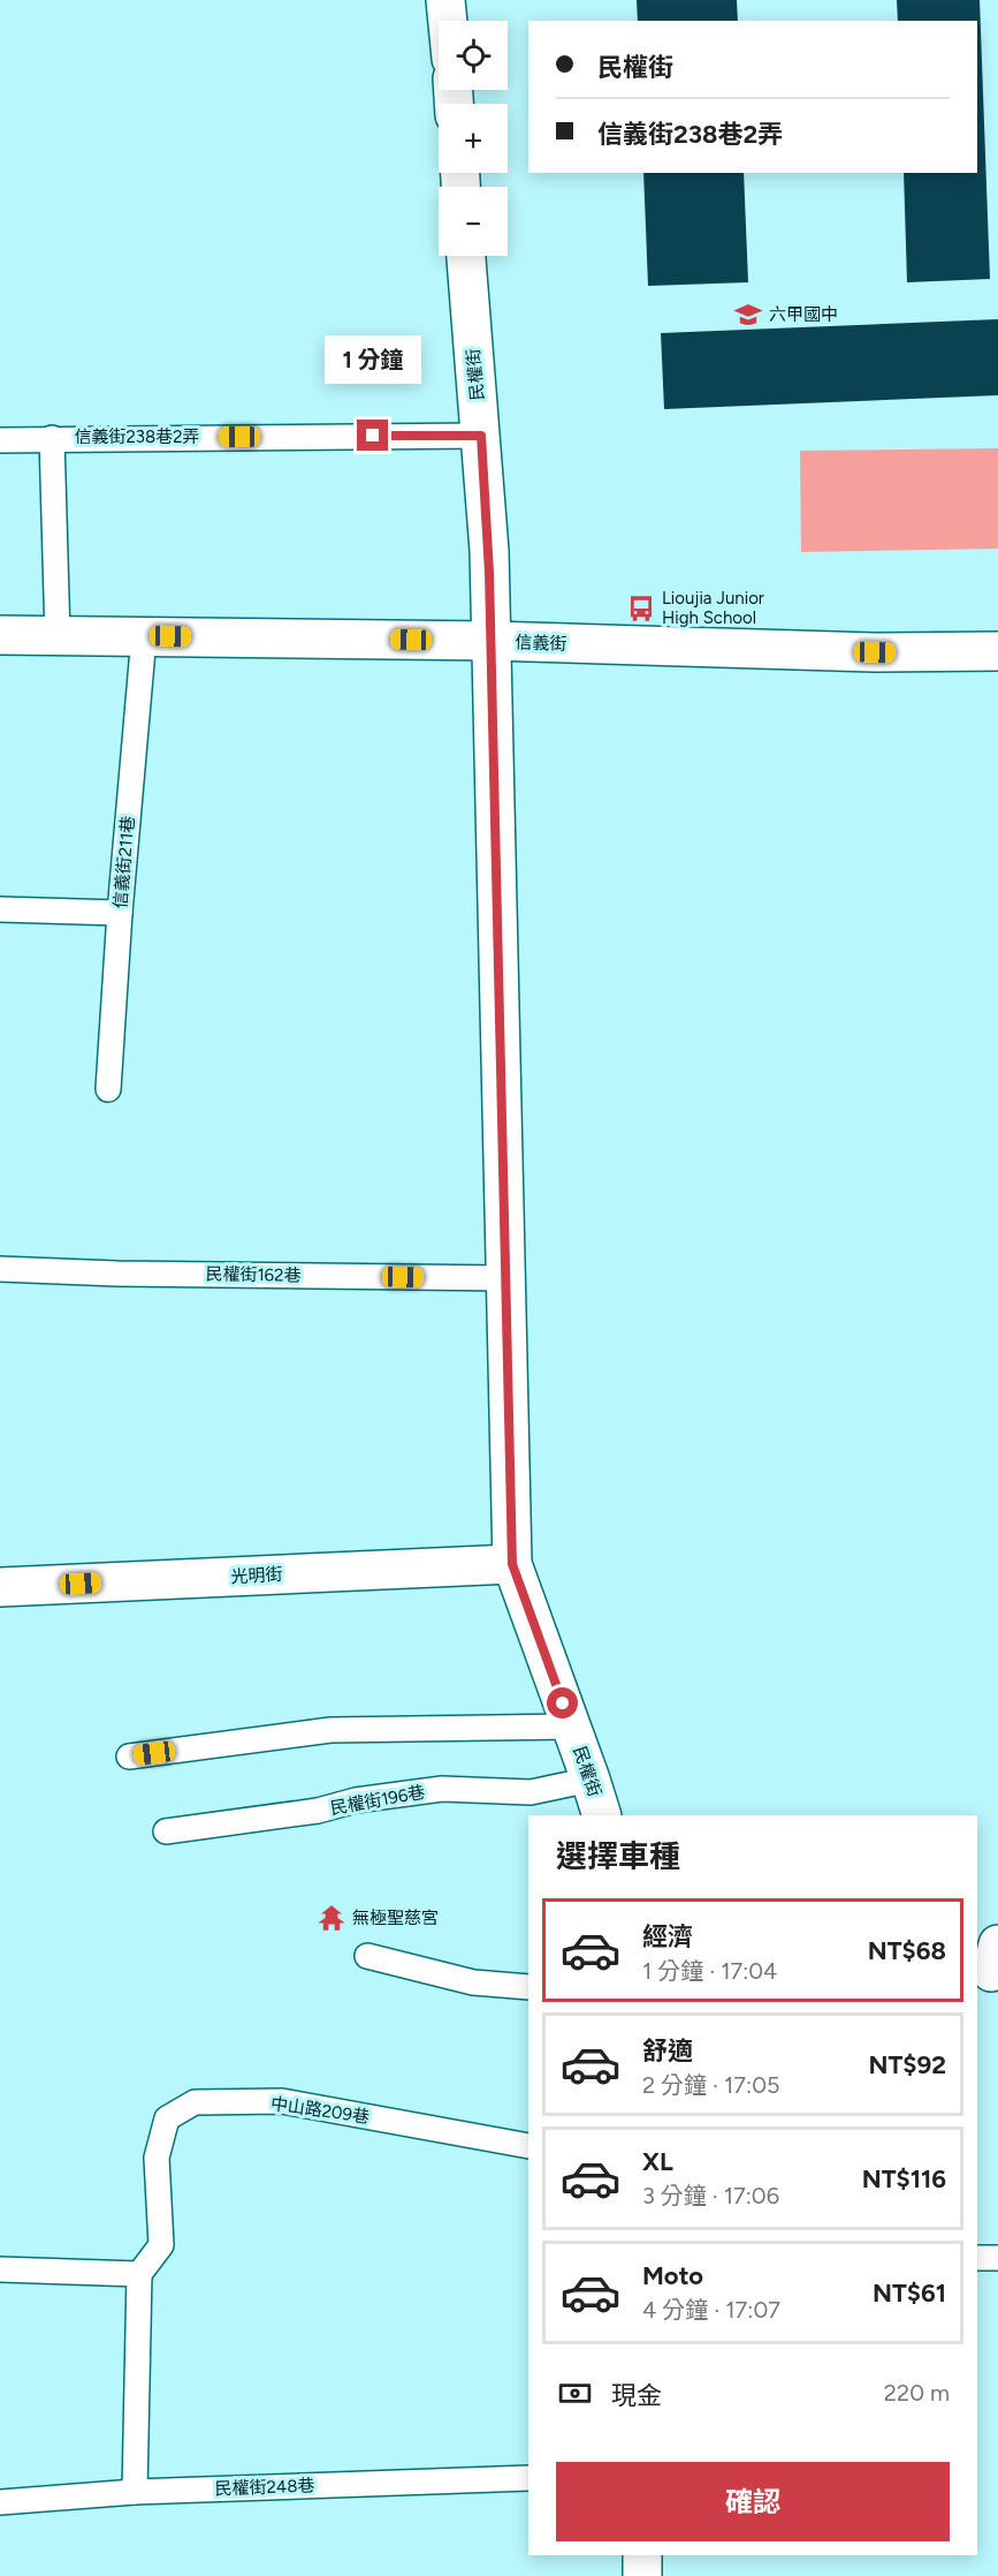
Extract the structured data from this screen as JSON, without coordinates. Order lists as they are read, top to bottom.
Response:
{
  "streets": {
    "street": ["民權街", "信義街", "光明街"],
    "lane": [
      "信義街238巷2弄",
      "信義街211巷",
      "民權街162巷",
      "民權街196巷",
      "中山路209巷",
      "民權街248巷"
    ]
  },
  "crossings": [
    ["民權街", "信義街238巷2弄"],
    ["民權街", "信義街"],
    ["民權街", "民權街162巷"],
    ["民權街", "光明街"],
    ["民權街", "民權街196巷"],
    ["信義街", "信義街211巷"]
  ],
  "places": {
    "school or university": ["六甲國中"],
    "bus stop": ["Lioujia Junior High School"],
    "temple": ["無極聖慈宮"]
  },
  "page": {
    "map_buttons": ["+", "−"],
    "banner": ["民權街", "信義街238巷2弄"],
    "bubble": "1 分鐘",
    "heading": "選擇車種",
    "list": [
      {
        "name": "經濟",
        "note": "1 分鐘 · 17:04",
        "value": "NT$68"
      },
      {
        "name": "舒適",
        "note": "2 分鐘 · 17:05",
        "value": "NT$92"
      },
      {
        "name": "XL",
        "note": "3 分鐘 · 17:06",
        "value": "NT$116"
      },
      {
        "name": "Moto",
        "note": "4 分鐘 · 17:07",
        "value": "NT$61"
      }
    ],
    "pay": ["現金", "220 m"],
    "buttons": "確認"
  }
}
